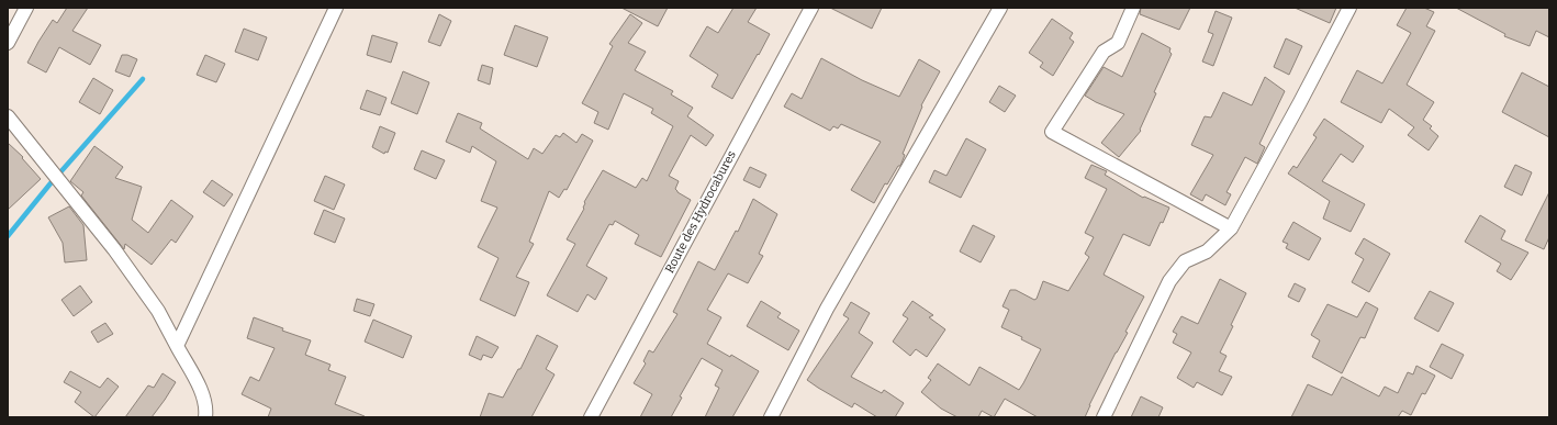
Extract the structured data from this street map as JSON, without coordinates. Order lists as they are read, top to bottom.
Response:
{
  "streets": {
    "street": ["Route des Hydrocabures"]
  }
}
